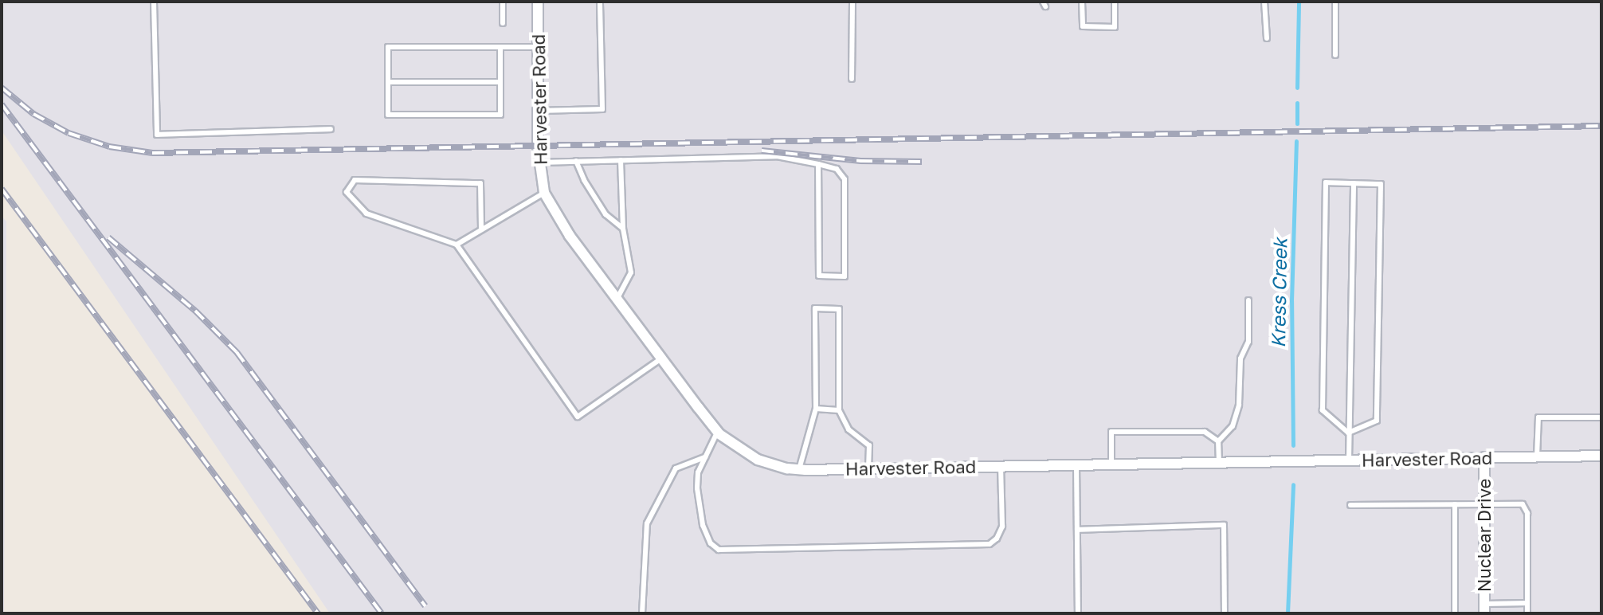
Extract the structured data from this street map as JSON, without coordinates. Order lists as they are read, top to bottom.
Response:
{
  "streets": {
    "street": ["Harvester Road", "Nuclear Drive"]
  },
  "crossings": [
    ["Harvester Road", "Nuclear Drive"]
  ],
  "water": ["Kress Creek"]
}
